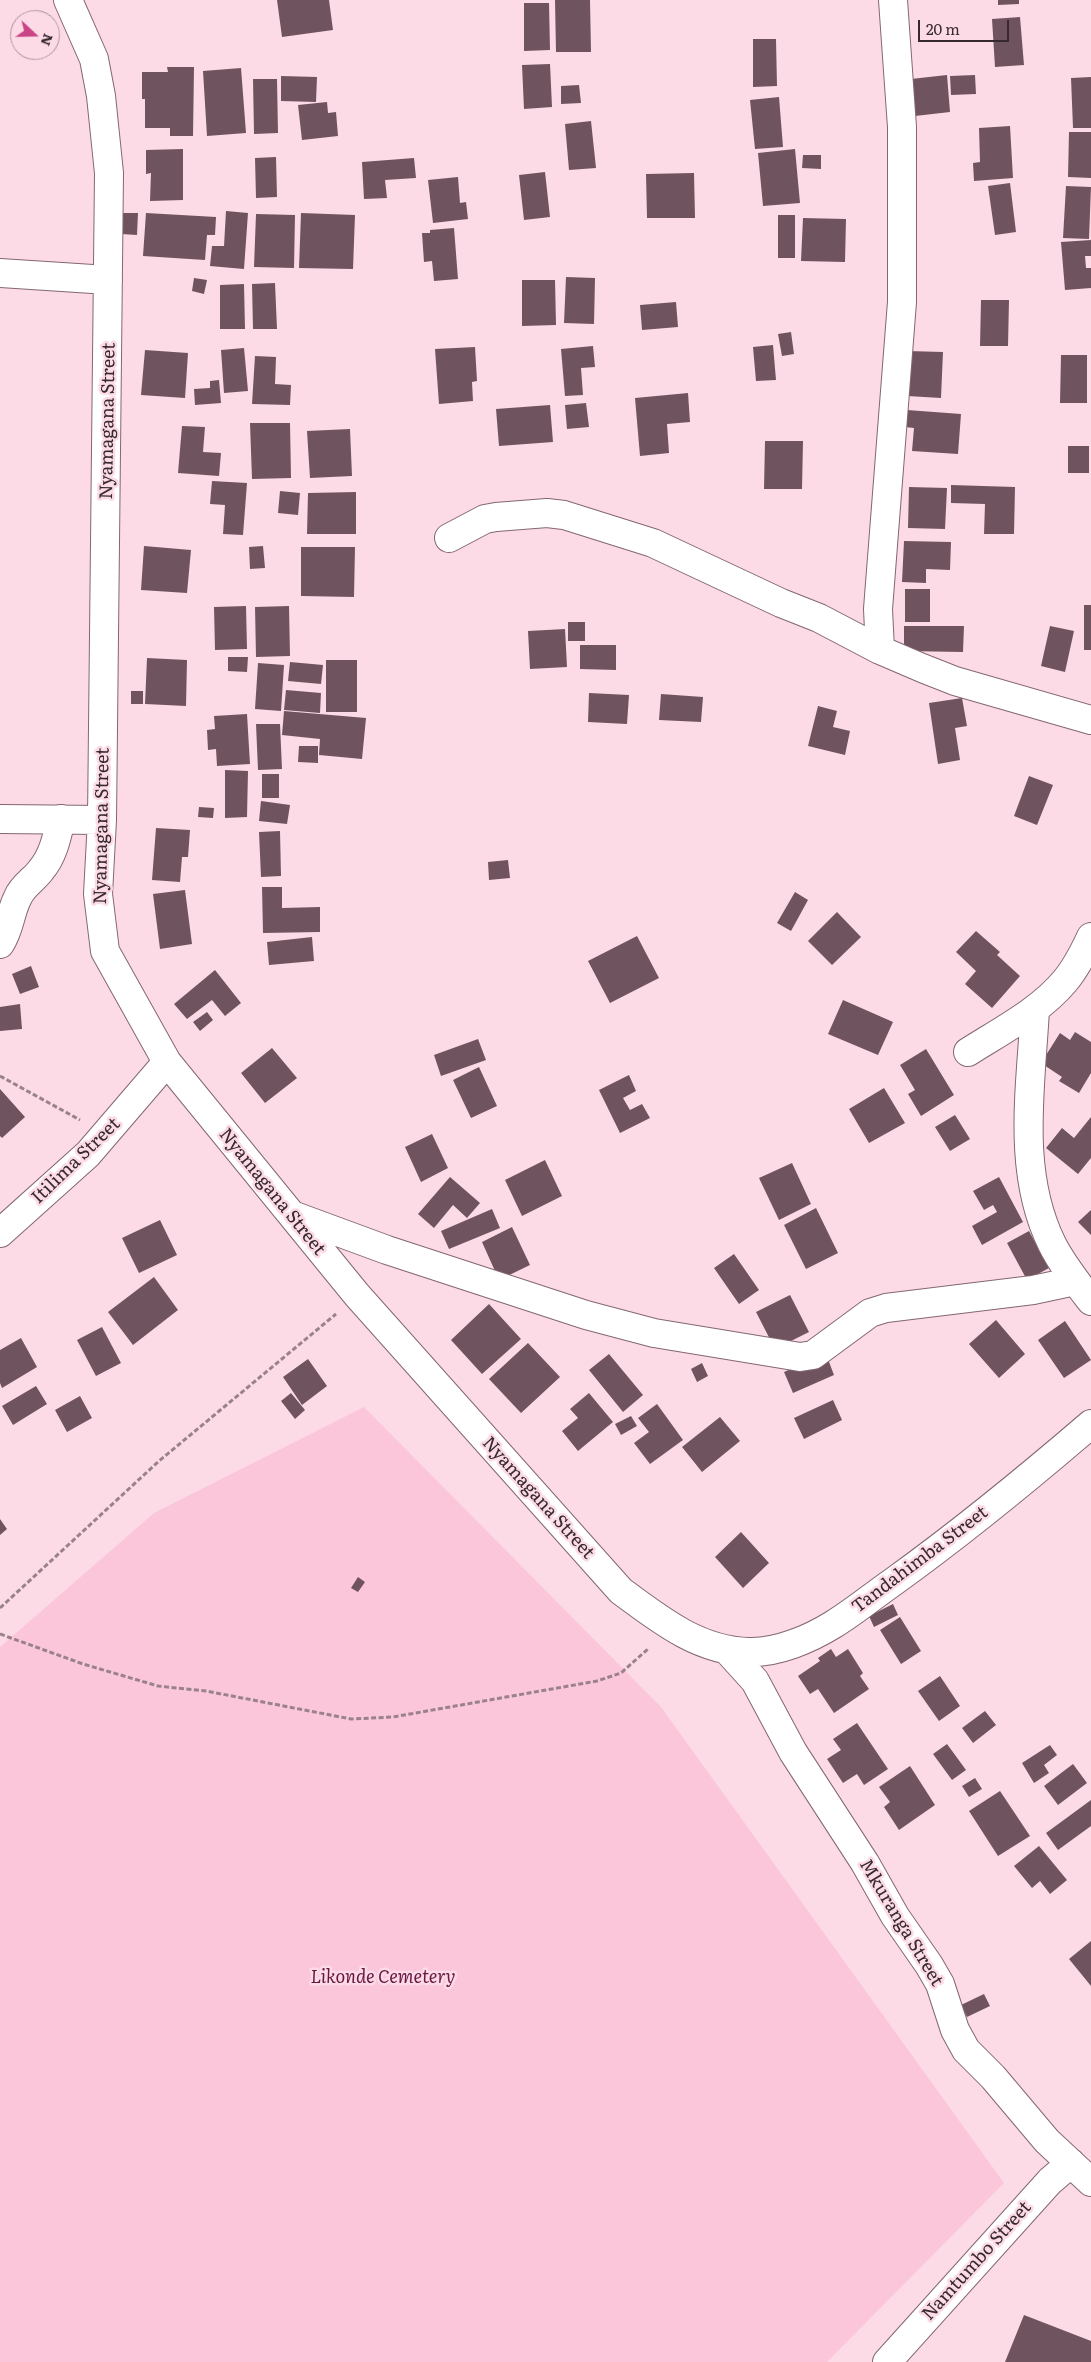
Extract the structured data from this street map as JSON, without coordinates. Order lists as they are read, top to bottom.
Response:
{
  "streets": {
    "street": [
      "Nyamagana Street",
      "Itilima Street",
      "Tandahimba Street",
      "Mkuranga Street",
      "Namtumbo Street"
    ]
  },
  "crossings": [
    ["Nyamagana Street", "Itilima Street"],
    ["Nyamagana Street", "Tandahimba Street"],
    ["Nyamagana Street", "Mkuranga Street"],
    ["Tandahimba Street", "Mkuranga Street"],
    ["Mkuranga Street", "Namtumbo Street"]
  ],
  "parks": ["Likonde Cemetery"],
  "scale_bar": "20 m",
  "north": "right"
}
